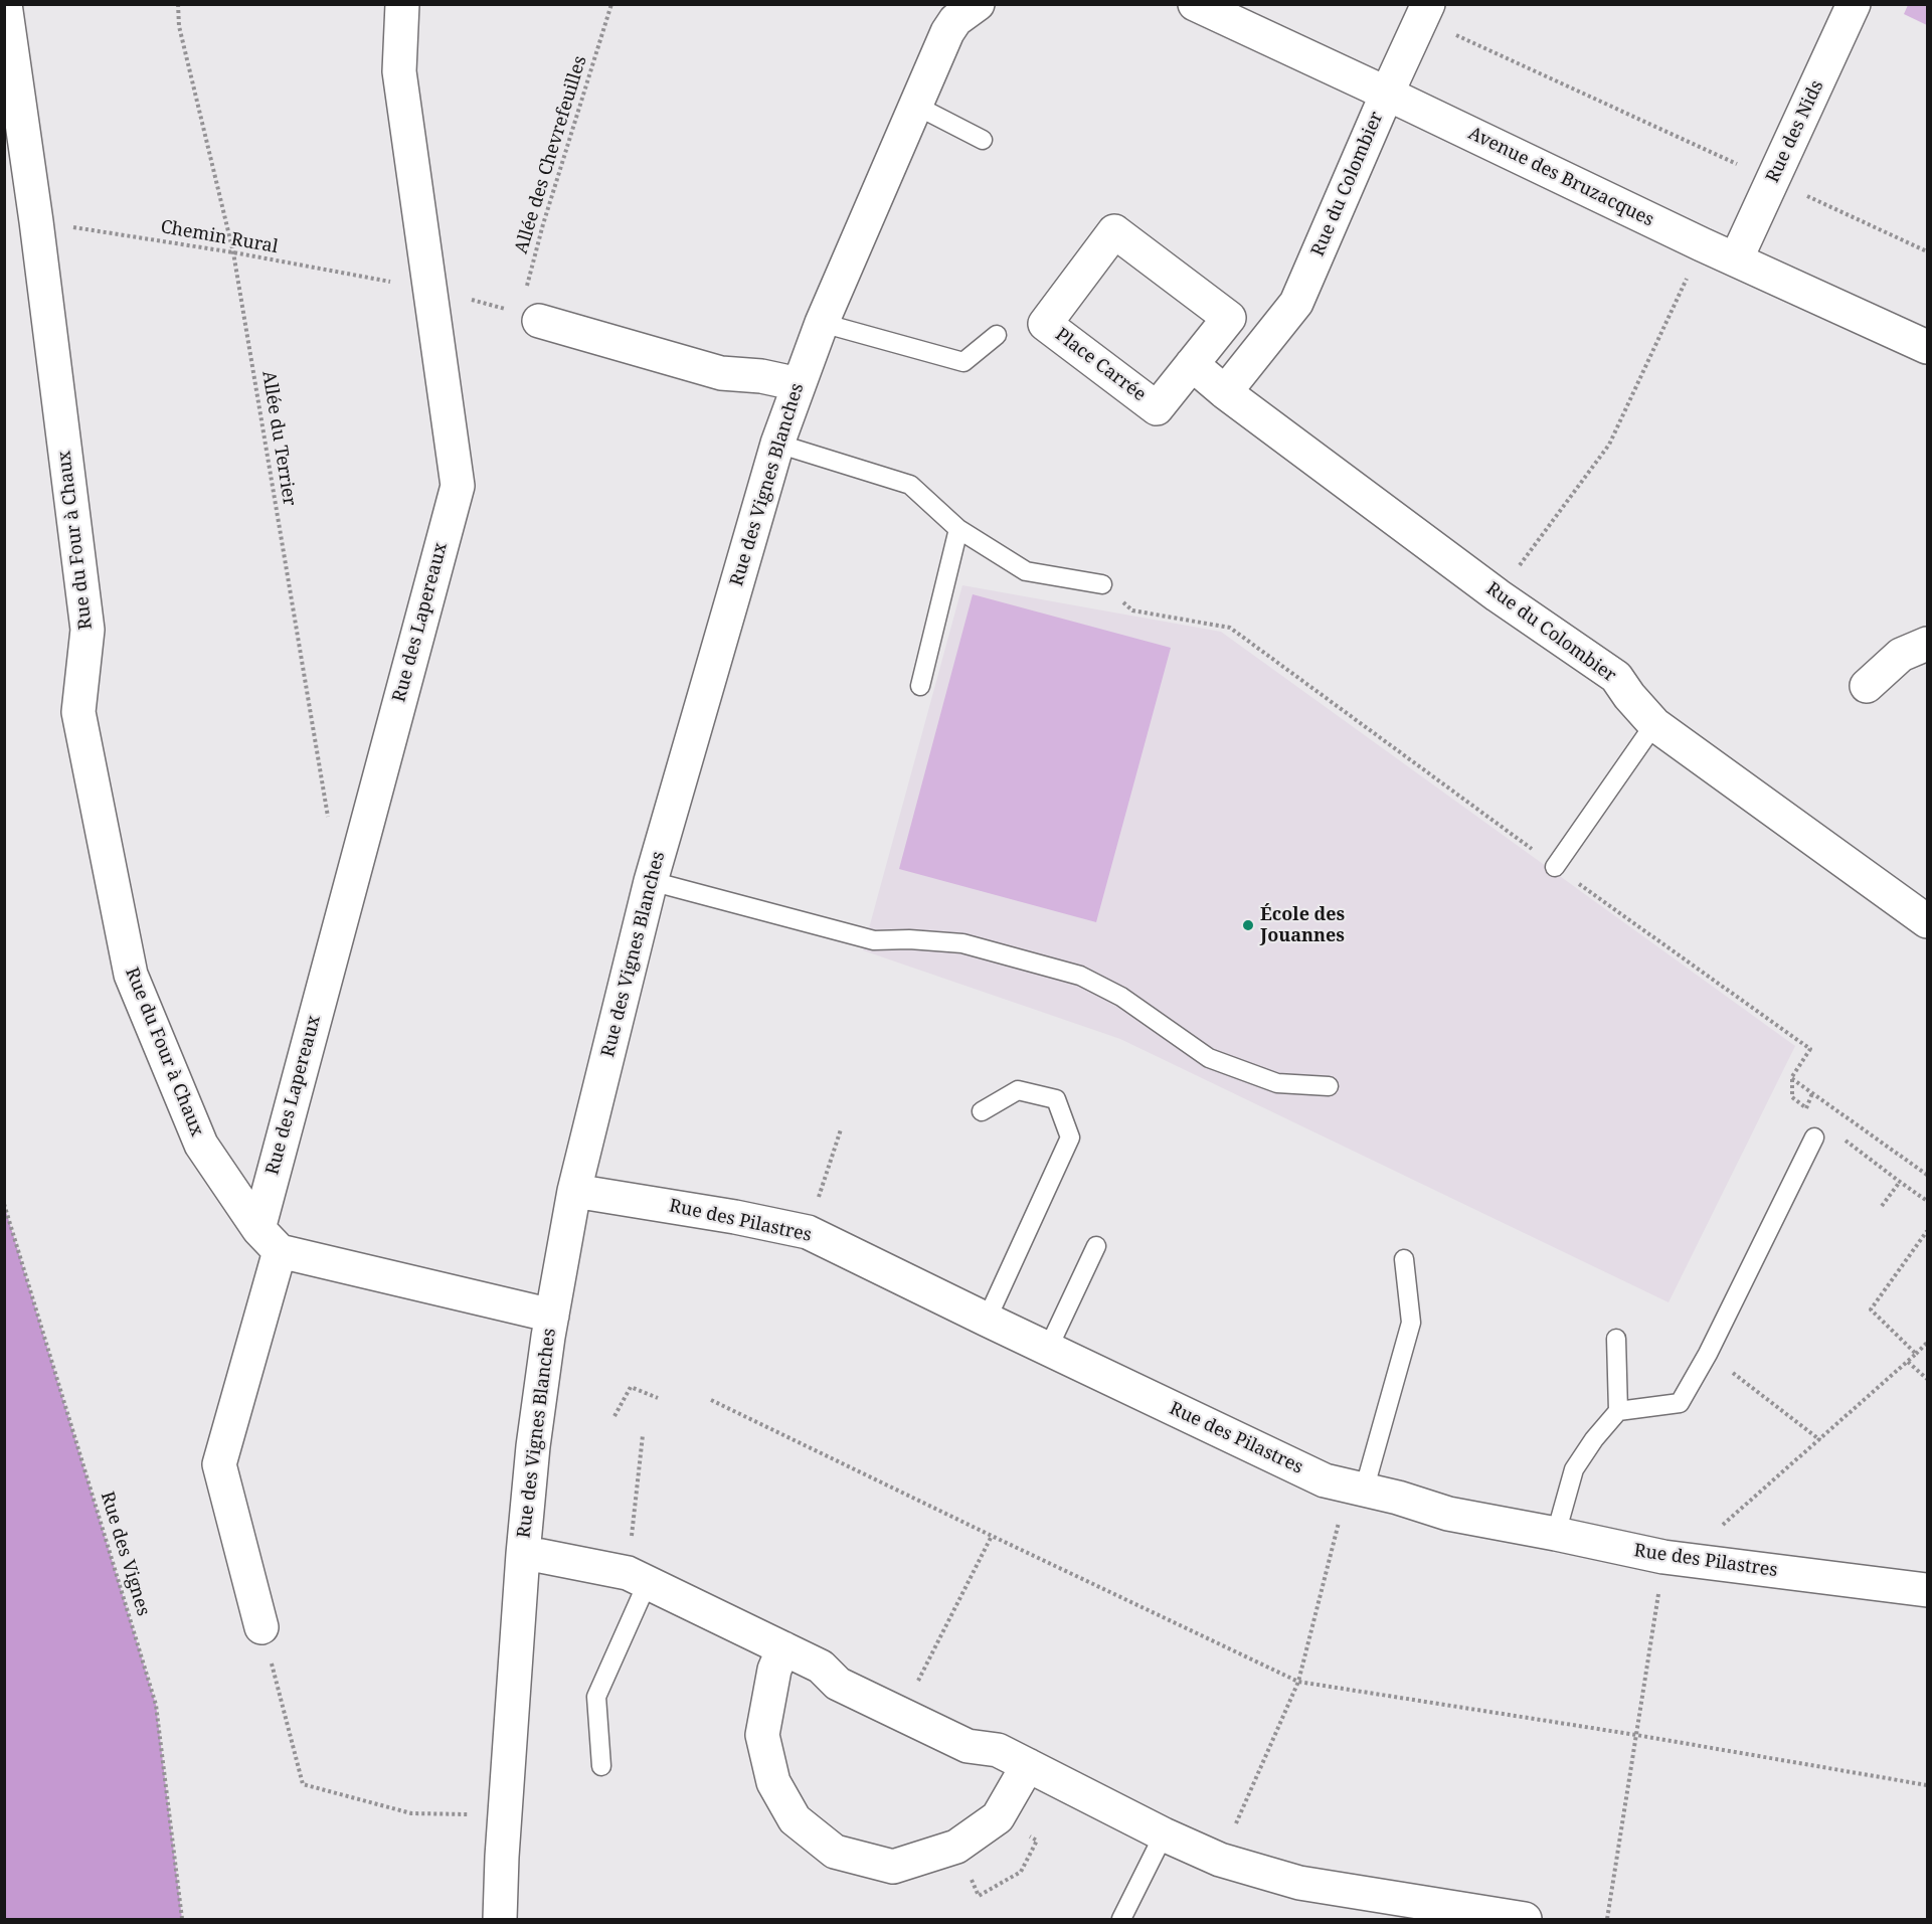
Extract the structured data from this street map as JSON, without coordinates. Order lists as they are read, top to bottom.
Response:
{
  "streets": {
    "street": [
      "Rue des Nids",
      "Avenue des Bruzacques",
      "Rue du Colombier",
      "Place Carrée",
      "Rue des Vignes Blanches",
      "Rue du Four à Chaux",
      "Rue des Lapereaux",
      "Rue des Pilastres"
    ],
    "path": [
      "Allée des Chevrefeuilles",
      "Chemin Rural",
      "Allée du Terrier",
      "Rue des Vignes"
    ]
  },
  "crossings": [
    ["Rue des Nids", "Avenue des Bruzacques"],
    ["Avenue des Bruzacques", "Rue du Colombier"],
    ["Rue du Colombier", "Place Carrée"],
    ["Chemin Rural", "Allée du Terrier"],
    ["Chemin Rural", "Rue du Four à Chaux"],
    ["Chemin Rural", "Rue des Lapereaux"],
    ["Allée du Terrier", "Rue des Lapereaux"],
    ["Rue des Vignes Blanches", "Rue des Pilastres"],
    ["Rue du Four à Chaux", "Rue des Lapereaux"]
  ],
  "places": ["École des Jouannes"]
}
